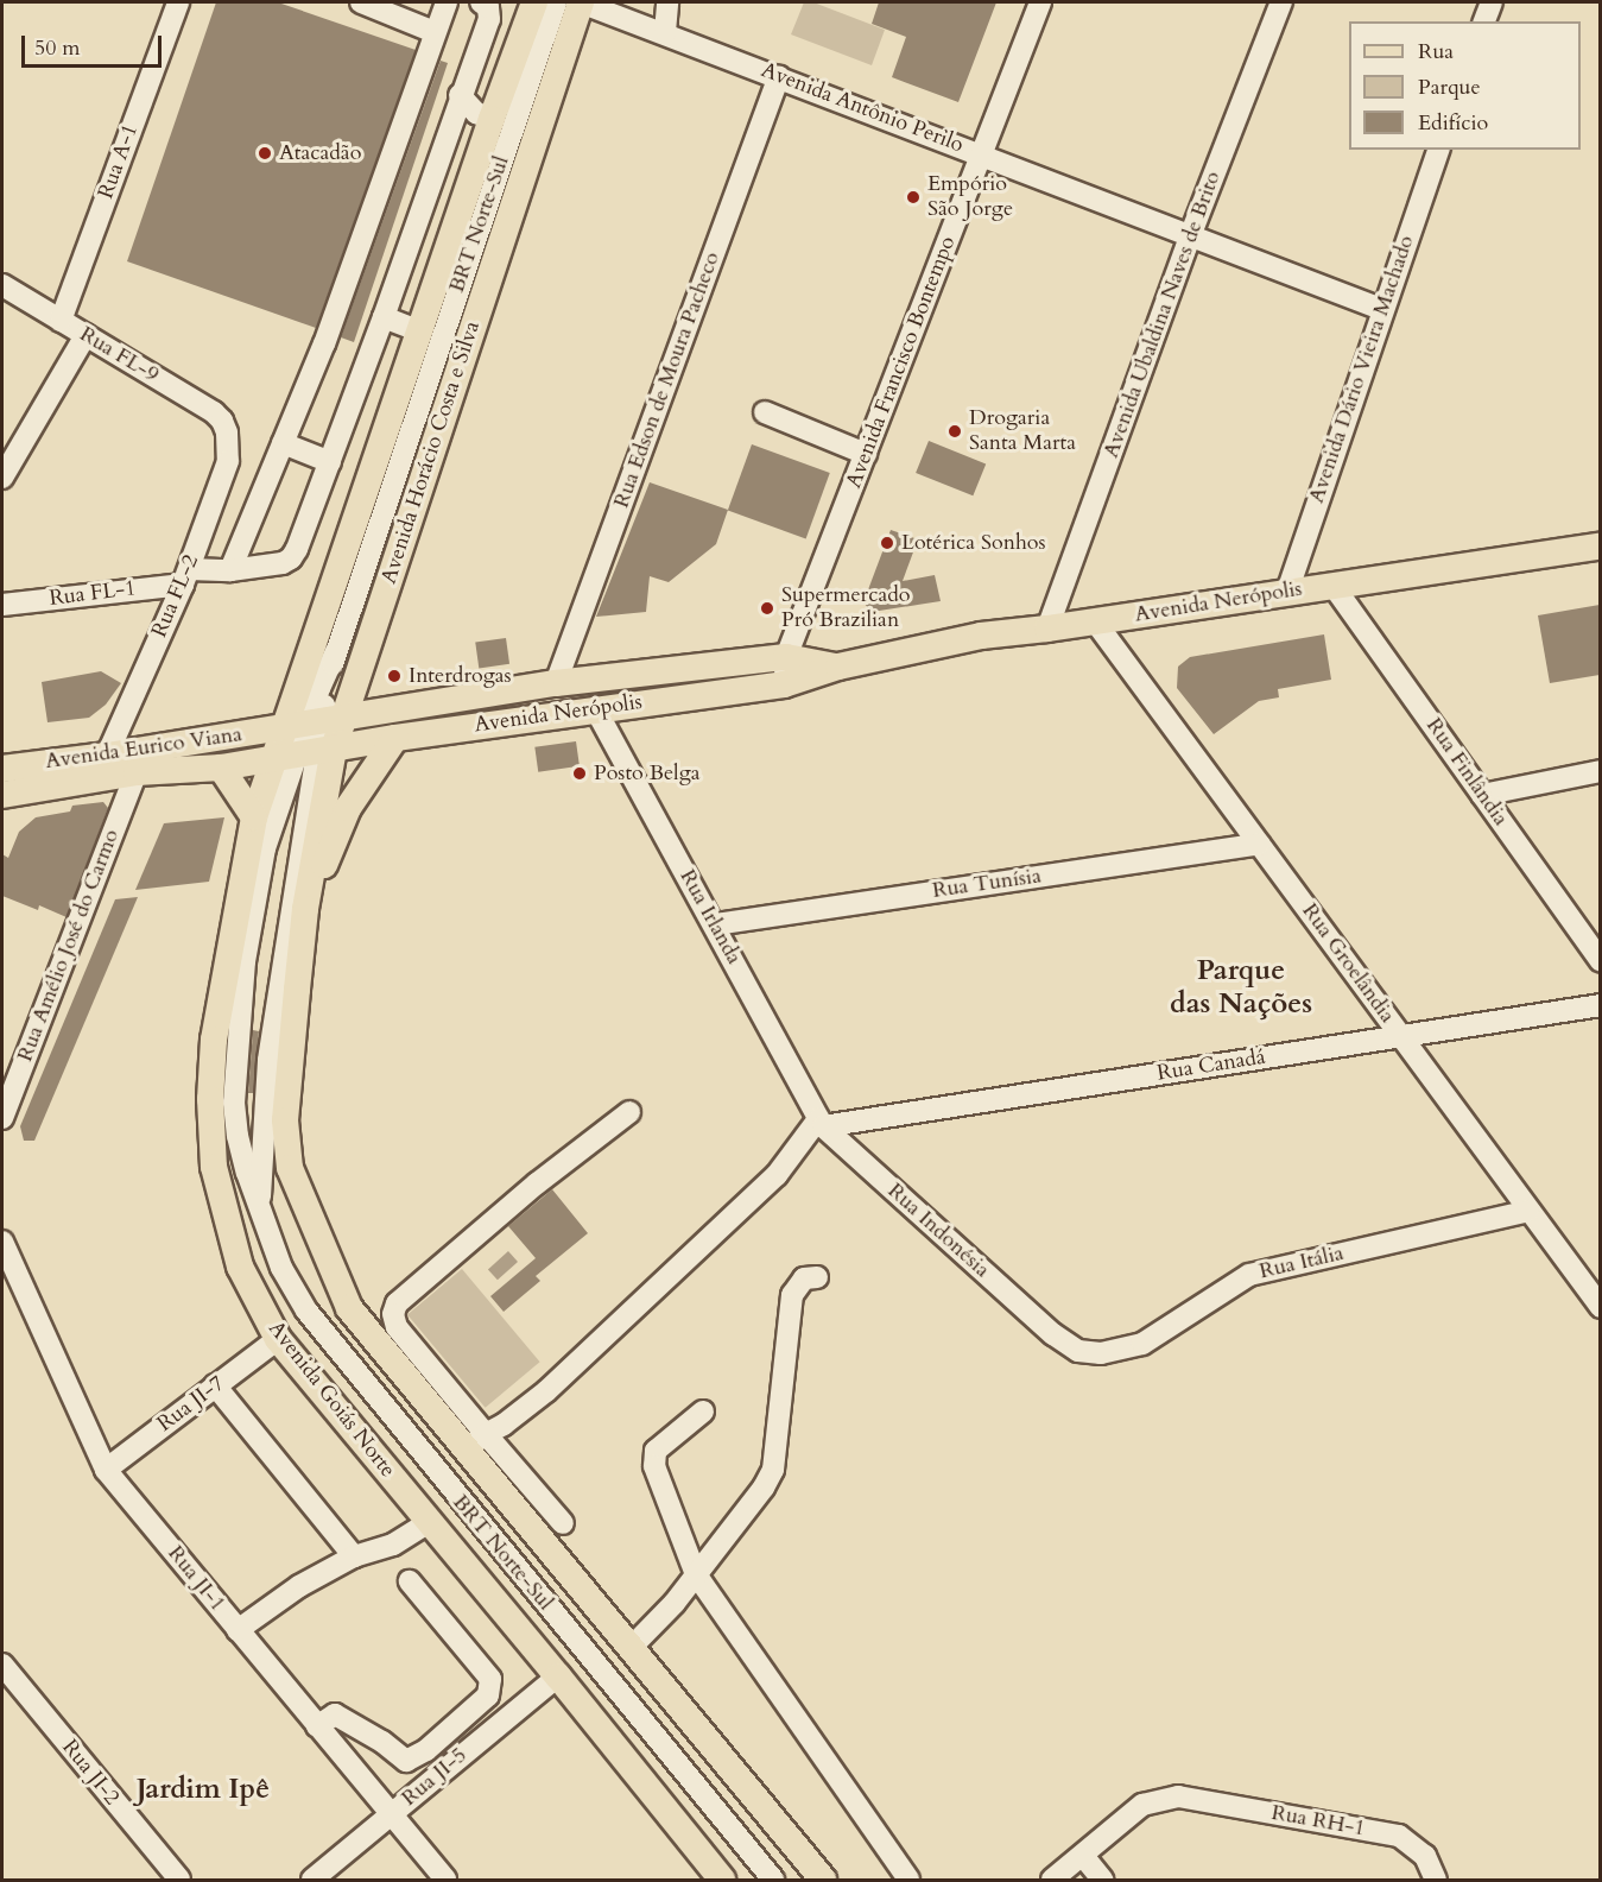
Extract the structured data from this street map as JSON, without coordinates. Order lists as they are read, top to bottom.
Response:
{
  "streets": {
    "main road": [
      "Avenida Horácio Costa e Silva",
      "Avenida Nerópolis",
      "Avenida Eurico Viana",
      "Avenida Goiás Norte"
    ],
    "street": [
      "Avenida Antônio Perilo",
      "Rua A-1",
      "BRT Norte-Sul",
      "Avenida Ubaldina Naves de Brito",
      "Rua FL-9",
      "Avenida Francisco Bontempo",
      "Avenida Dário Vieira Machado",
      "Rua Edson de Moura Pacheco",
      "Rua FL-1",
      "Rua FL-2",
      "Rua Finlândia",
      "Rua Tunísia",
      "Rua Irlanda",
      "Rua Amélio José do Carmo",
      "Rua Groelândia",
      "Rua Canadá",
      "Rua Indonésia",
      "Rua Itália",
      "Rua JI-7",
      "Rua JI-1",
      "Rua JI-2",
      "Rua JI-5",
      "Rua RH-1"
    ]
  },
  "crossings": [
    ["Avenida Antônio Perilo", "Avenida Ubaldina Naves de Brito"],
    ["Avenida Antônio Perilo", "Avenida Francisco Bontempo"],
    ["Avenida Antônio Perilo", "Avenida Dário Vieira Machado"],
    ["Avenida Antônio Perilo", "Rua Edson de Moura Pacheco"],
    ["Avenida Antônio Perilo", "Avenida Horácio Costa e Silva"],
    ["Rua A-1", "Rua FL-9"],
    ["BRT Norte-Sul", "Avenida Horácio Costa e Silva"],
    ["BRT Norte-Sul", "Avenida Nerópolis"],
    ["BRT Norte-Sul", "Avenida Eurico Viana"],
    ["Avenida Ubaldina Naves de Brito", "Avenida Nerópolis"],
    ["Rua FL-9", "Rua FL-2"],
    ["Avenida Francisco Bontempo", "Avenida Nerópolis"],
    ["Avenida Dário Vieira Machado", "Avenida Nerópolis"],
    ["Rua Edson de Moura Pacheco", "Avenida Nerópolis"],
    ["Avenida Horácio Costa e Silva", "Avenida Nerópolis"],
    ["Avenida Horácio Costa e Silva", "Avenida Eurico Viana"],
    ["Avenida Horácio Costa e Silva", "Avenida Goiás Norte"],
    ["Rua FL-1", "Rua FL-2"],
    ["Rua FL-2", "Avenida Eurico Viana"],
    ["Avenida Nerópolis", "Avenida Eurico Viana"],
    ["Avenida Nerópolis", "Rua Finlândia"],
    ["Avenida Nerópolis", "Rua Irlanda"],
    ["Avenida Nerópolis", "Rua Groelândia"],
    ["Avenida Eurico Viana", "Rua Amélio José do Carmo"],
    ["Rua Tunísia", "Rua Irlanda"],
    ["Rua Tunísia", "Rua Groelândia"],
    ["Rua Irlanda", "Rua Canadá"],
    ["Rua Irlanda", "Rua Indonésia"],
    ["Rua Groelândia", "Rua Canadá"],
    ["Rua Groelândia", "Rua Itália"],
    ["Rua Canadá", "Rua Indonésia"],
    ["Rua Indonésia", "Rua Itália"],
    ["Avenida Goiás Norte", "Rua JI-7"],
    ["Avenida Goiás Norte", "Rua JI-5"],
    ["Rua JI-7", "Rua JI-1"],
    ["Rua JI-1", "Rua JI-5"]
  ],
  "districts": ["Parque das Nações", "Jardim Ipê"],
  "places": [
    "Atacadão",
    "Empório São Jorge",
    "Drogaria Santa Marta",
    "Lotérica Sonhos",
    "Supermercado Pró Brazilian",
    "Interdrogas",
    "Posto Belga"
  ],
  "legend": ["Rua", "Parque", "Edifício"],
  "scale_bar": "50 m"
}
